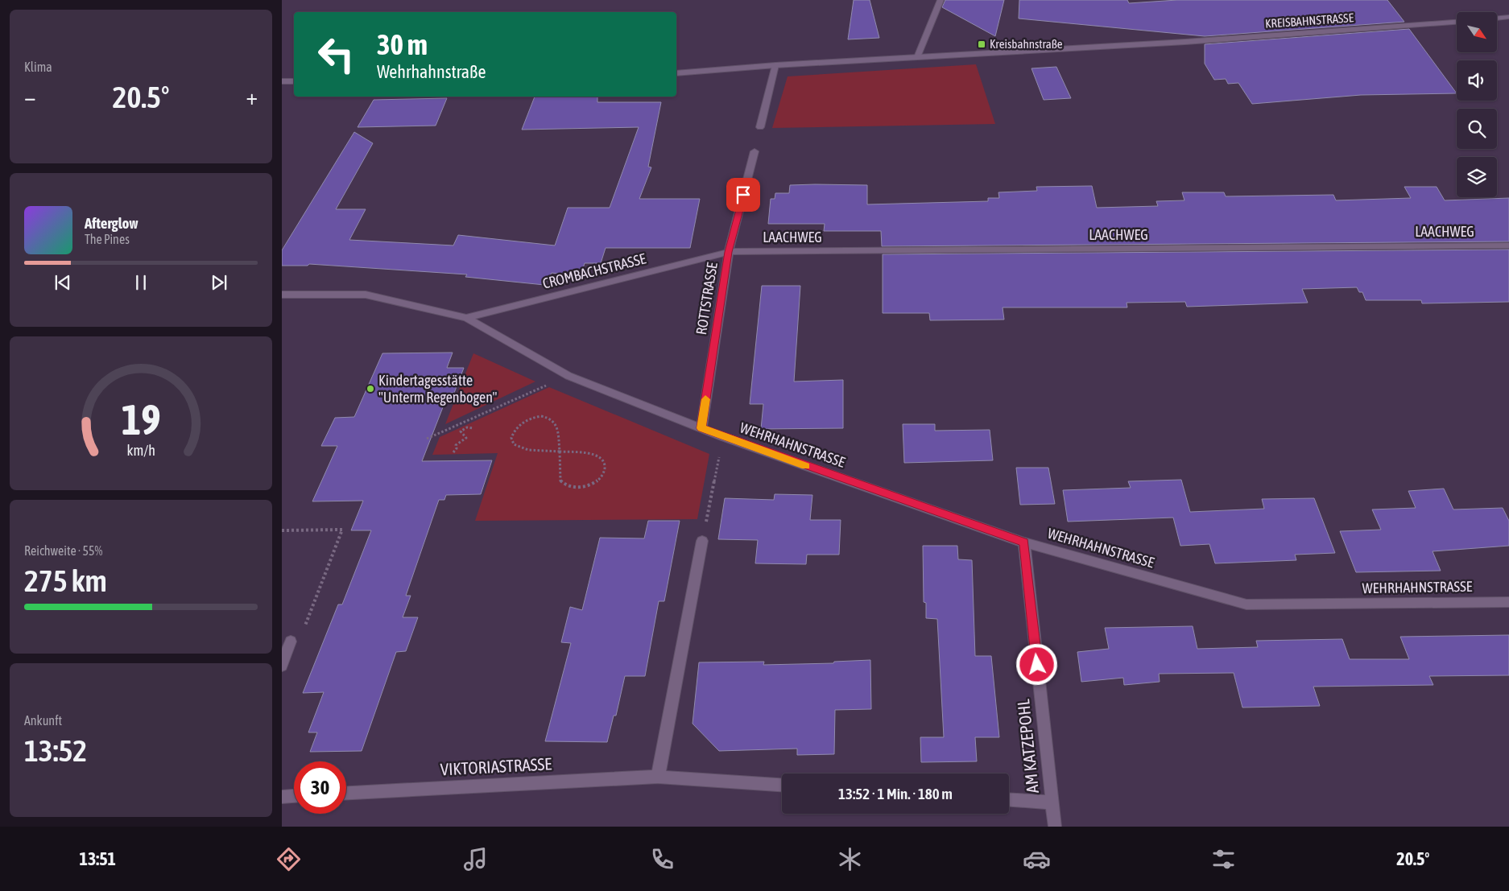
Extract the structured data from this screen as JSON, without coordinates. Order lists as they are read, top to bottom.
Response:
{
  "streets": {
    "street": [
      "KREISBAHNSTRASSE",
      "LAACHWEG",
      "CROMBACHSTRASSE",
      "ROTTSTRASSE",
      "WEHRHAHNSTRASSE",
      "AM KATZEPOHL",
      "VIKTORIASTRASSE"
    ]
  },
  "crossings": [
    ["LAACHWEG", "CROMBACHSTRASSE"],
    ["LAACHWEG", "ROTTSTRASSE"],
    ["CROMBACHSTRASSE", "ROTTSTRASSE"],
    ["CROMBACHSTRASSE", "WEHRHAHNSTRASSE"],
    ["ROTTSTRASSE", "WEHRHAHNSTRASSE"],
    ["WEHRHAHNSTRASSE", "AM KATZEPOHL"]
  ],
  "places": {
    "transit": ["Kreisbahnstraße"],
    "other": ["Kindertagesstätte \"Unterm Regenbogen\""]
  },
  "north": "bottom right",
  "page": {
    "tile": [
      "Klima",
      ["Reichweite · 55%", "275 km"],
      ["Ankunft", "13:52"]
    ],
    "turn": ["30 m", "Wehrhahnstraße"],
    "heat": ["−", "20.5°", "+"],
    "song": ["Afterglow", "The Pines"],
    "limit": "30",
    "trip": "13:52 · 1 Min. · 180 m",
    "tabs": ["13:51", "20.5°"],
    "gauge": ["19", "km/h"]
  }
}
